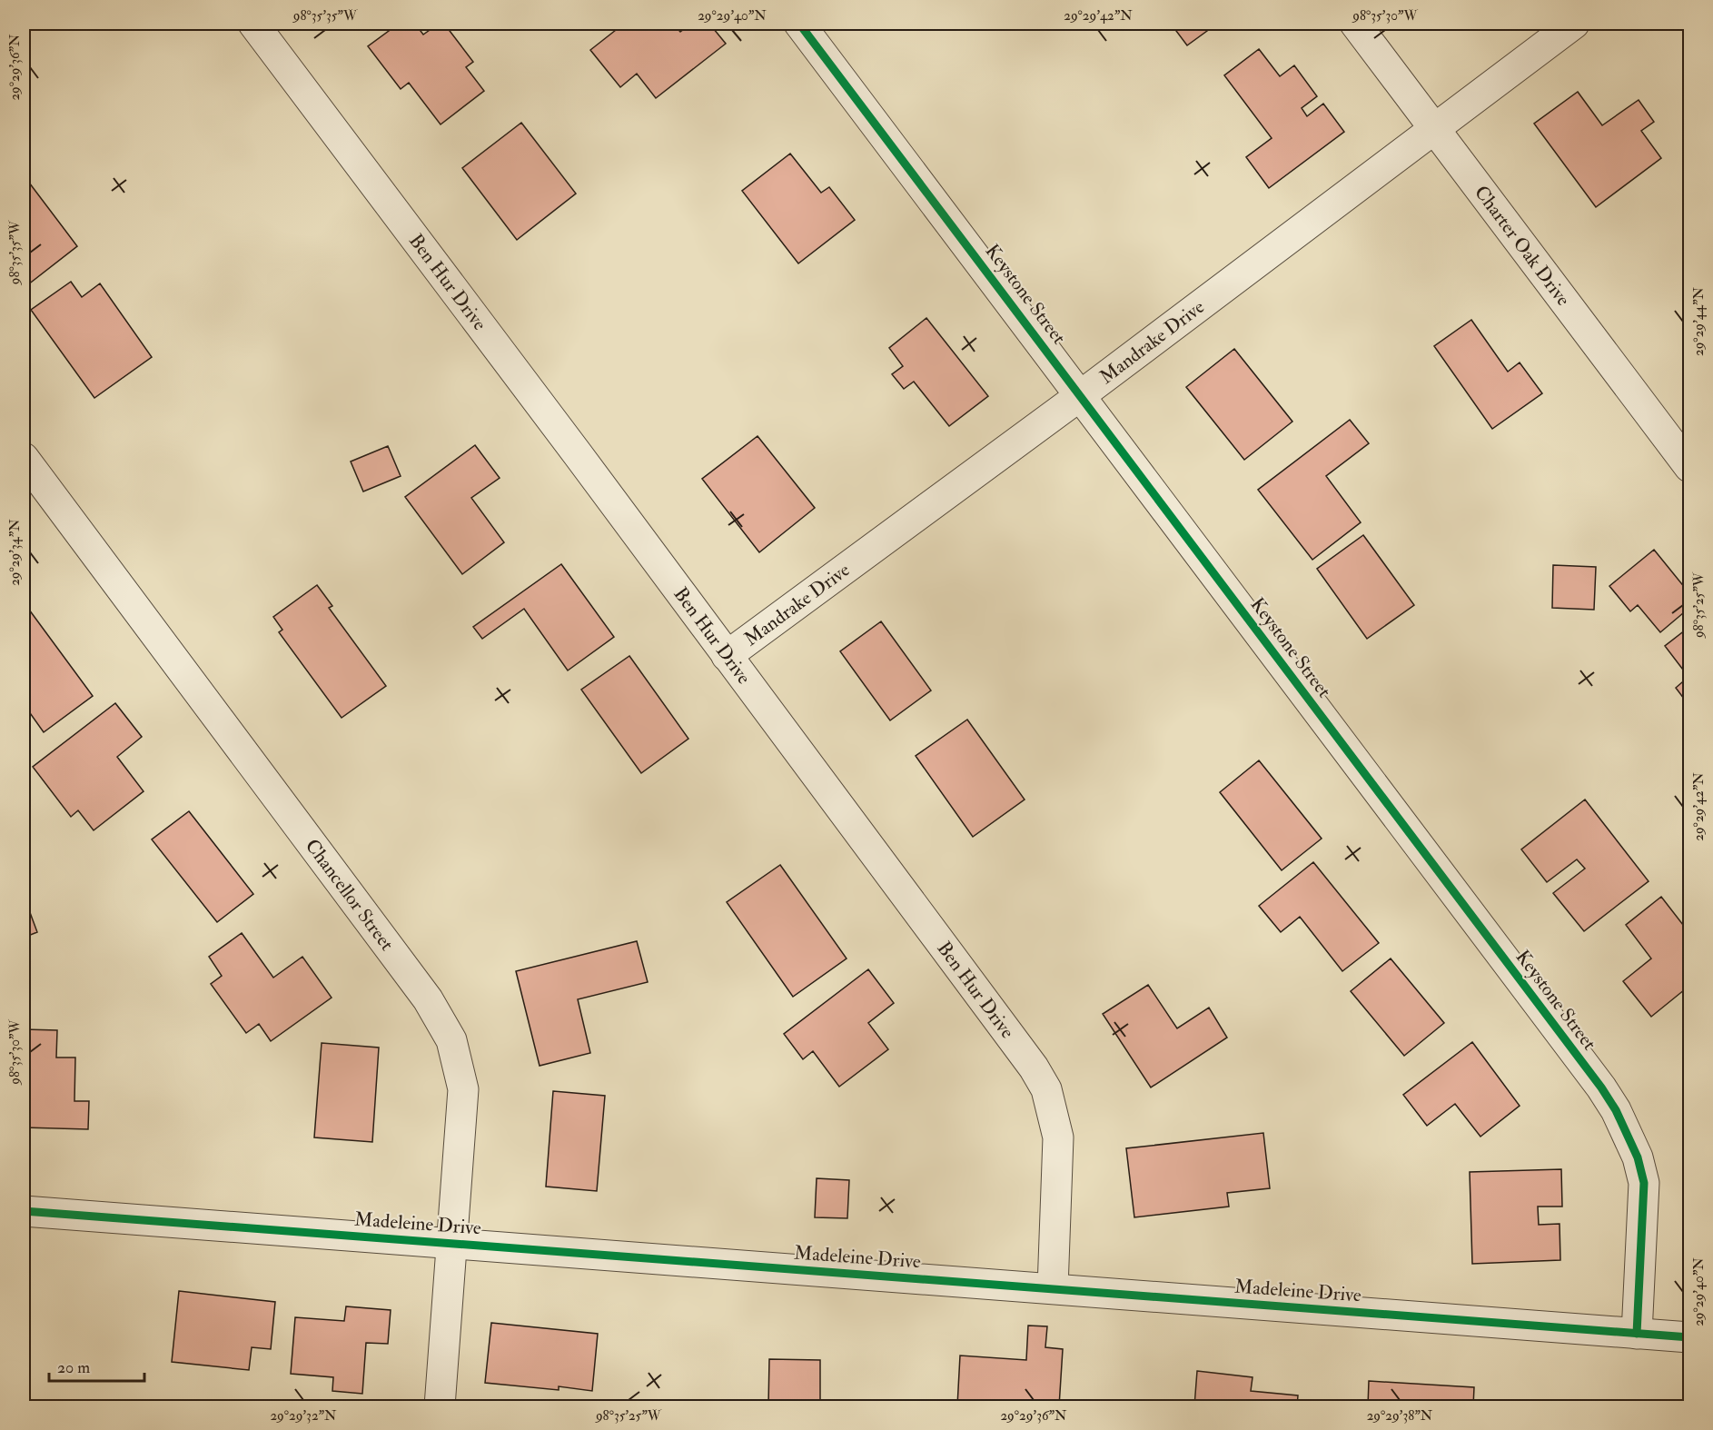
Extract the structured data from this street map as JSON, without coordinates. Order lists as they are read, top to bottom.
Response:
{
  "streets": {
    "street": [
      "Charter Oak Drive",
      "Ben Hur Drive",
      "Keystone Street",
      "Mandrake Drive",
      "Chancellor Street",
      "Madeleine Drive"
    ]
  },
  "crossings": [
    ["Charter Oak Drive", "Mandrake Drive"],
    ["Ben Hur Drive", "Mandrake Drive"],
    ["Ben Hur Drive", "Madeleine Drive"],
    ["Keystone Street", "Mandrake Drive"],
    ["Keystone Street", "Madeleine Drive"],
    ["Chancellor Street", "Madeleine Drive"]
  ],
  "scale_bar": "20 m",
  "coordinates": [
    "98°35'35\"W",
    "29°29'40\"N",
    "29°29'42\"N",
    "98°35'30\"W",
    "29°29'36\"N",
    "29°29'44\"N",
    "29°29'34\"N",
    "98°35'25\"W",
    "29°29'32\"N",
    "29°29'38\"N"
  ]
}
